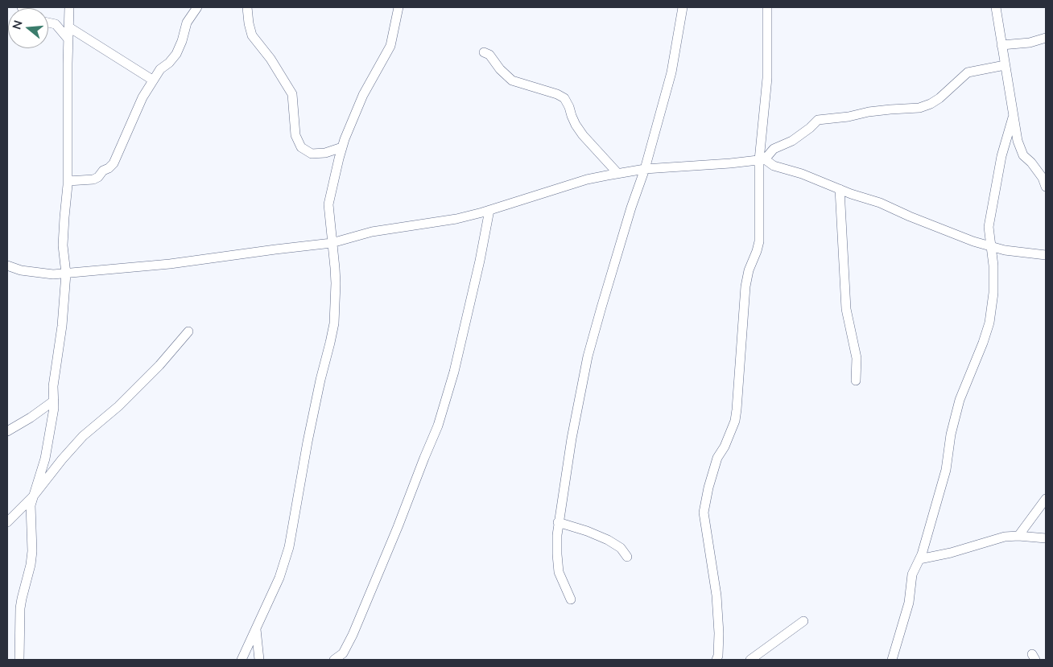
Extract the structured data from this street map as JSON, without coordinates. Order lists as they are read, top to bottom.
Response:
{
  "north": "left"
}
